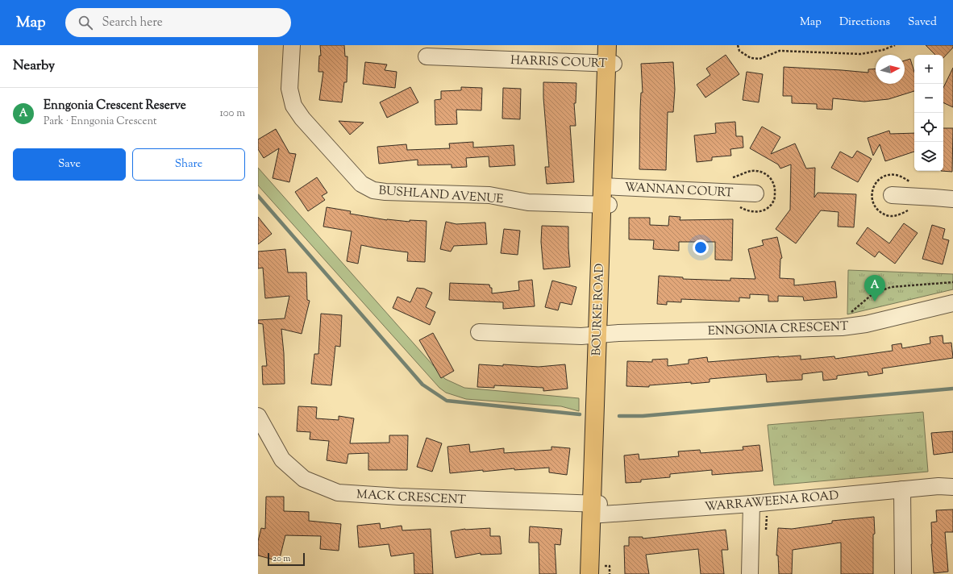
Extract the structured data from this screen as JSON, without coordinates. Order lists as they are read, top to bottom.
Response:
{
  "streets": {
    "main road": ["BOURKE ROAD"],
    "street": [
      "HARRIS COURT",
      "WANNAN COURT",
      "BUSHLAND AVENUE",
      "ENNGONIA CRESCENT",
      "MACK CRESCENT",
      "WARRAWEENA ROAD"
    ]
  },
  "crossings": [
    ["HARRIS COURT", "BOURKE ROAD"],
    ["WANNAN COURT", "BOURKE ROAD"],
    ["BUSHLAND AVENUE", "BOURKE ROAD"],
    ["BOURKE ROAD", "ENNGONIA CRESCENT"],
    ["BOURKE ROAD", "MACK CRESCENT"],
    ["BOURKE ROAD", "WARRAWEENA ROAD"],
    ["MACK CRESCENT", "WARRAWEENA ROAD"]
  ],
  "scale_bar": "20 m",
  "north": "right",
  "page": {
    "header": "Map",
    "search": "Search here",
    "nav": ["Map", "Directions", "Saved"],
    "heading": "Nearby",
    "map_buttons": ["+", "−"],
    "list": [
      {
        "mark": "A",
        "name": "Enngonia Crescent Reserve",
        "note": "Park · Enngonia Crescent",
        "value": "100 m"
      }
    ],
    "buttons": ["Save", "Share"],
    "pins": "A",
    "scale": "20 m"
  }
}
